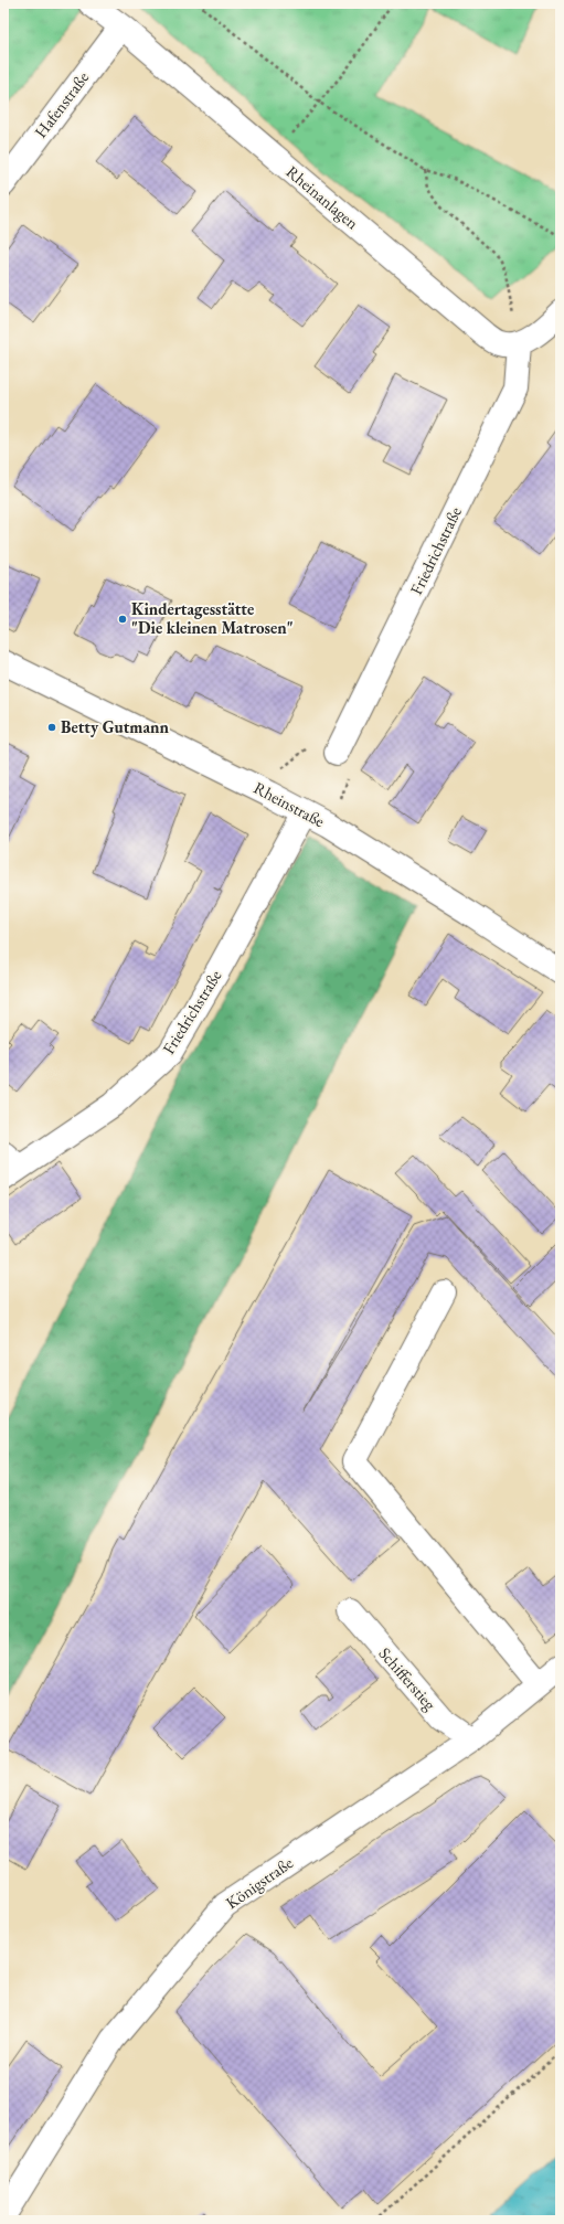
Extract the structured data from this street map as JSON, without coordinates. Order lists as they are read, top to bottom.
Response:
{
  "streets": {
    "street": [
      "Hafenstraße",
      "Rheinanlagen",
      "Friedrichstraße",
      "Rheinstraße",
      "Schifferstieg",
      "Königstraße"
    ]
  },
  "crossings": [
    ["Hafenstraße", "Rheinanlagen"],
    ["Rheinanlagen", "Friedrichstraße"],
    ["Friedrichstraße", "Rheinstraße"],
    ["Schifferstieg", "Königstraße"]
  ],
  "places": ["Kindertagesstätte \"Die kleinen Matrosen\"", "Betty Gutmann"]
}
